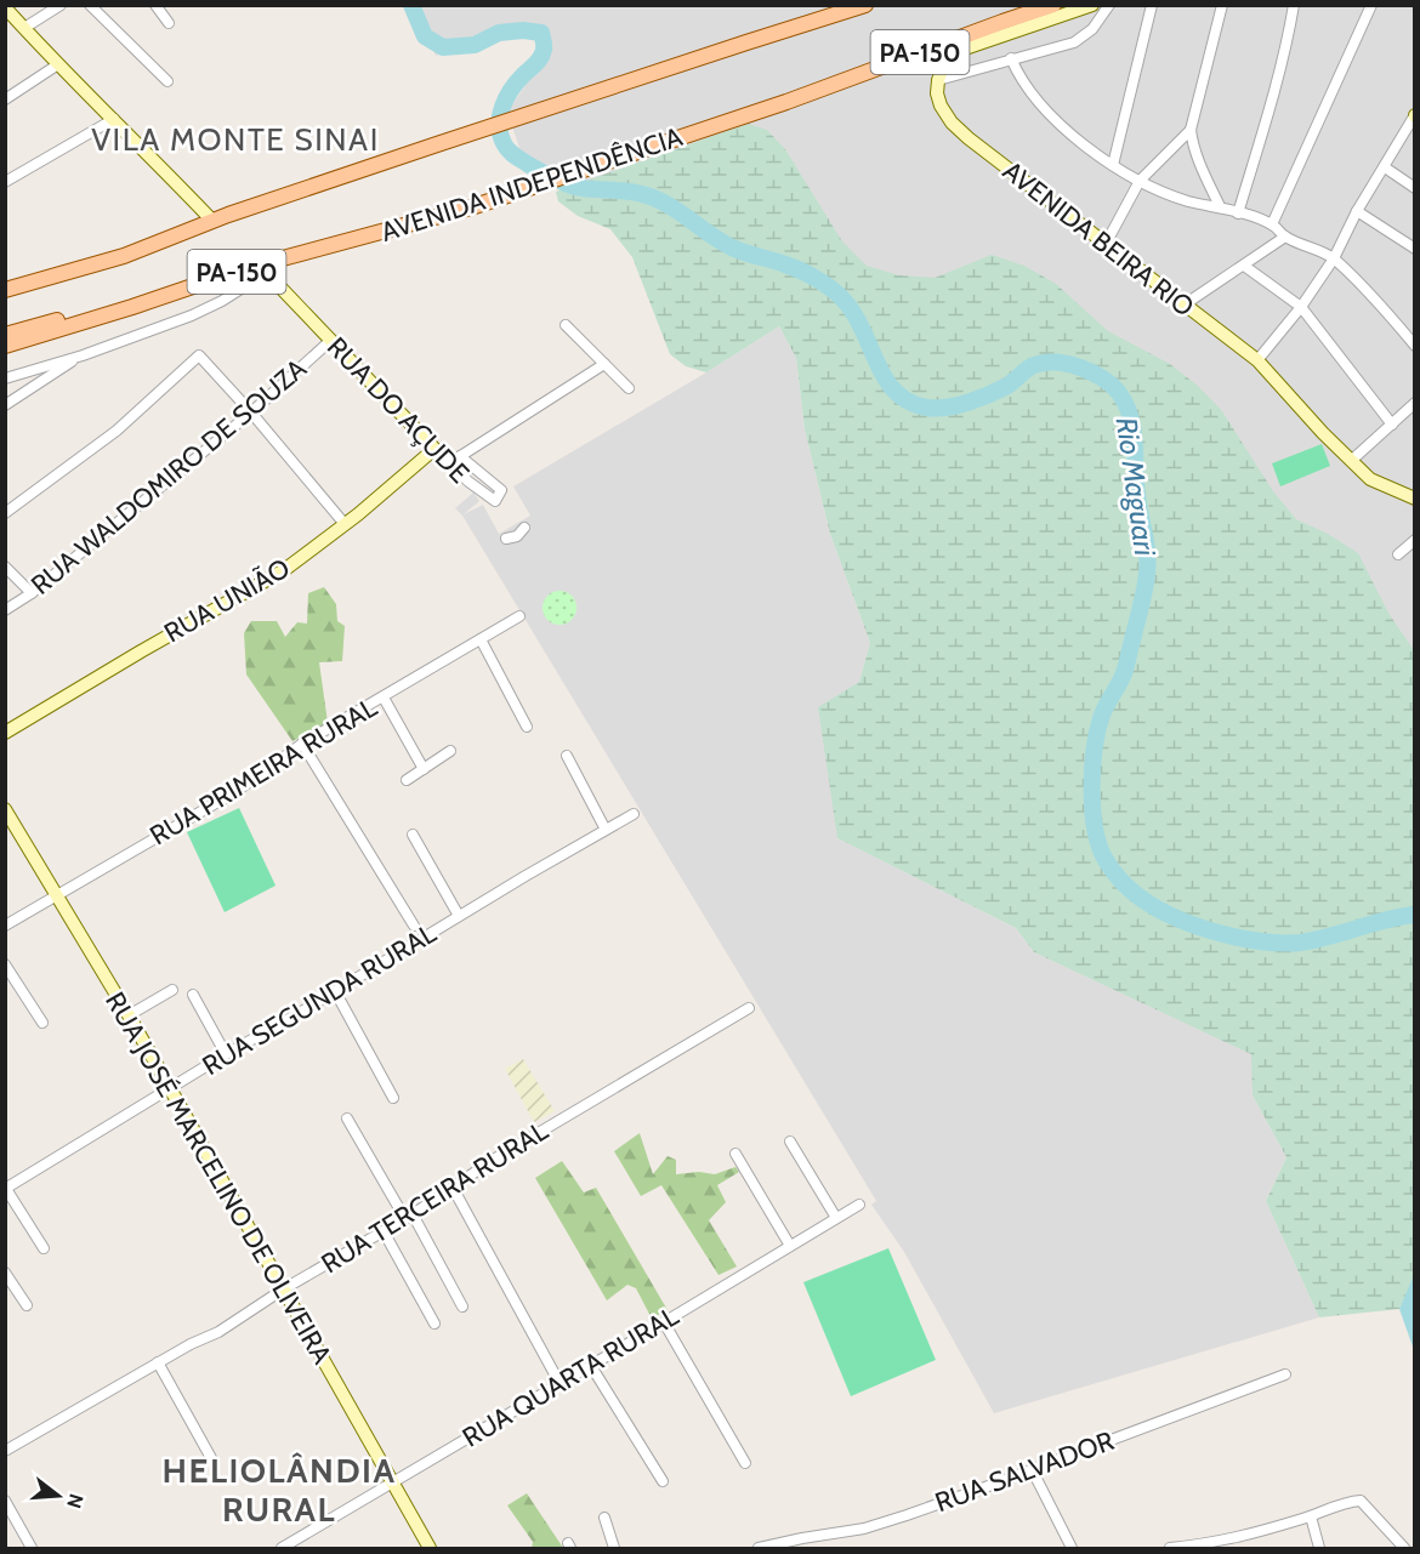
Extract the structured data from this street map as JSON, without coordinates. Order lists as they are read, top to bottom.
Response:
{
  "streets": {
    "main road": ["PA-150", "AVENIDA INDEPENDÊNCIA"],
    "street": [
      "AVENIDA BEIRA RIO",
      "RUA DO AÇUDE",
      "RUA WALDOMIRO DE SOUZA",
      "RUA UNIÃO",
      "RUA PRIMEIRA RURAL",
      "RUA SEGUNDA RURAL",
      "RUA JOSÉ MARCELINO DE OLIVEIRA",
      "RUA TERCEIRA RURAL",
      "RUA QUARTA RURAL",
      "RUA SALVADOR"
    ]
  },
  "crossings": [
    ["AVENIDA INDEPENDÊNCIA", "RUA DO AÇUDE"],
    ["RUA DO AÇUDE", "RUA WALDOMIRO DE SOUZA"],
    ["RUA DO AÇUDE", "RUA UNIÃO"],
    ["RUA PRIMEIRA RURAL", "RUA JOSÉ MARCELINO DE OLIVEIRA"],
    ["RUA SEGUNDA RURAL", "RUA JOSÉ MARCELINO DE OLIVEIRA"],
    ["RUA JOSÉ MARCELINO DE OLIVEIRA", "RUA TERCEIRA RURAL"],
    ["RUA JOSÉ MARCELINO DE OLIVEIRA", "RUA QUARTA RURAL"]
  ],
  "districts": ["VILA MONTE SINAI", "HELIOLÂNDIA RURAL"],
  "water": ["Rio Maguari"],
  "north": "right"
}
